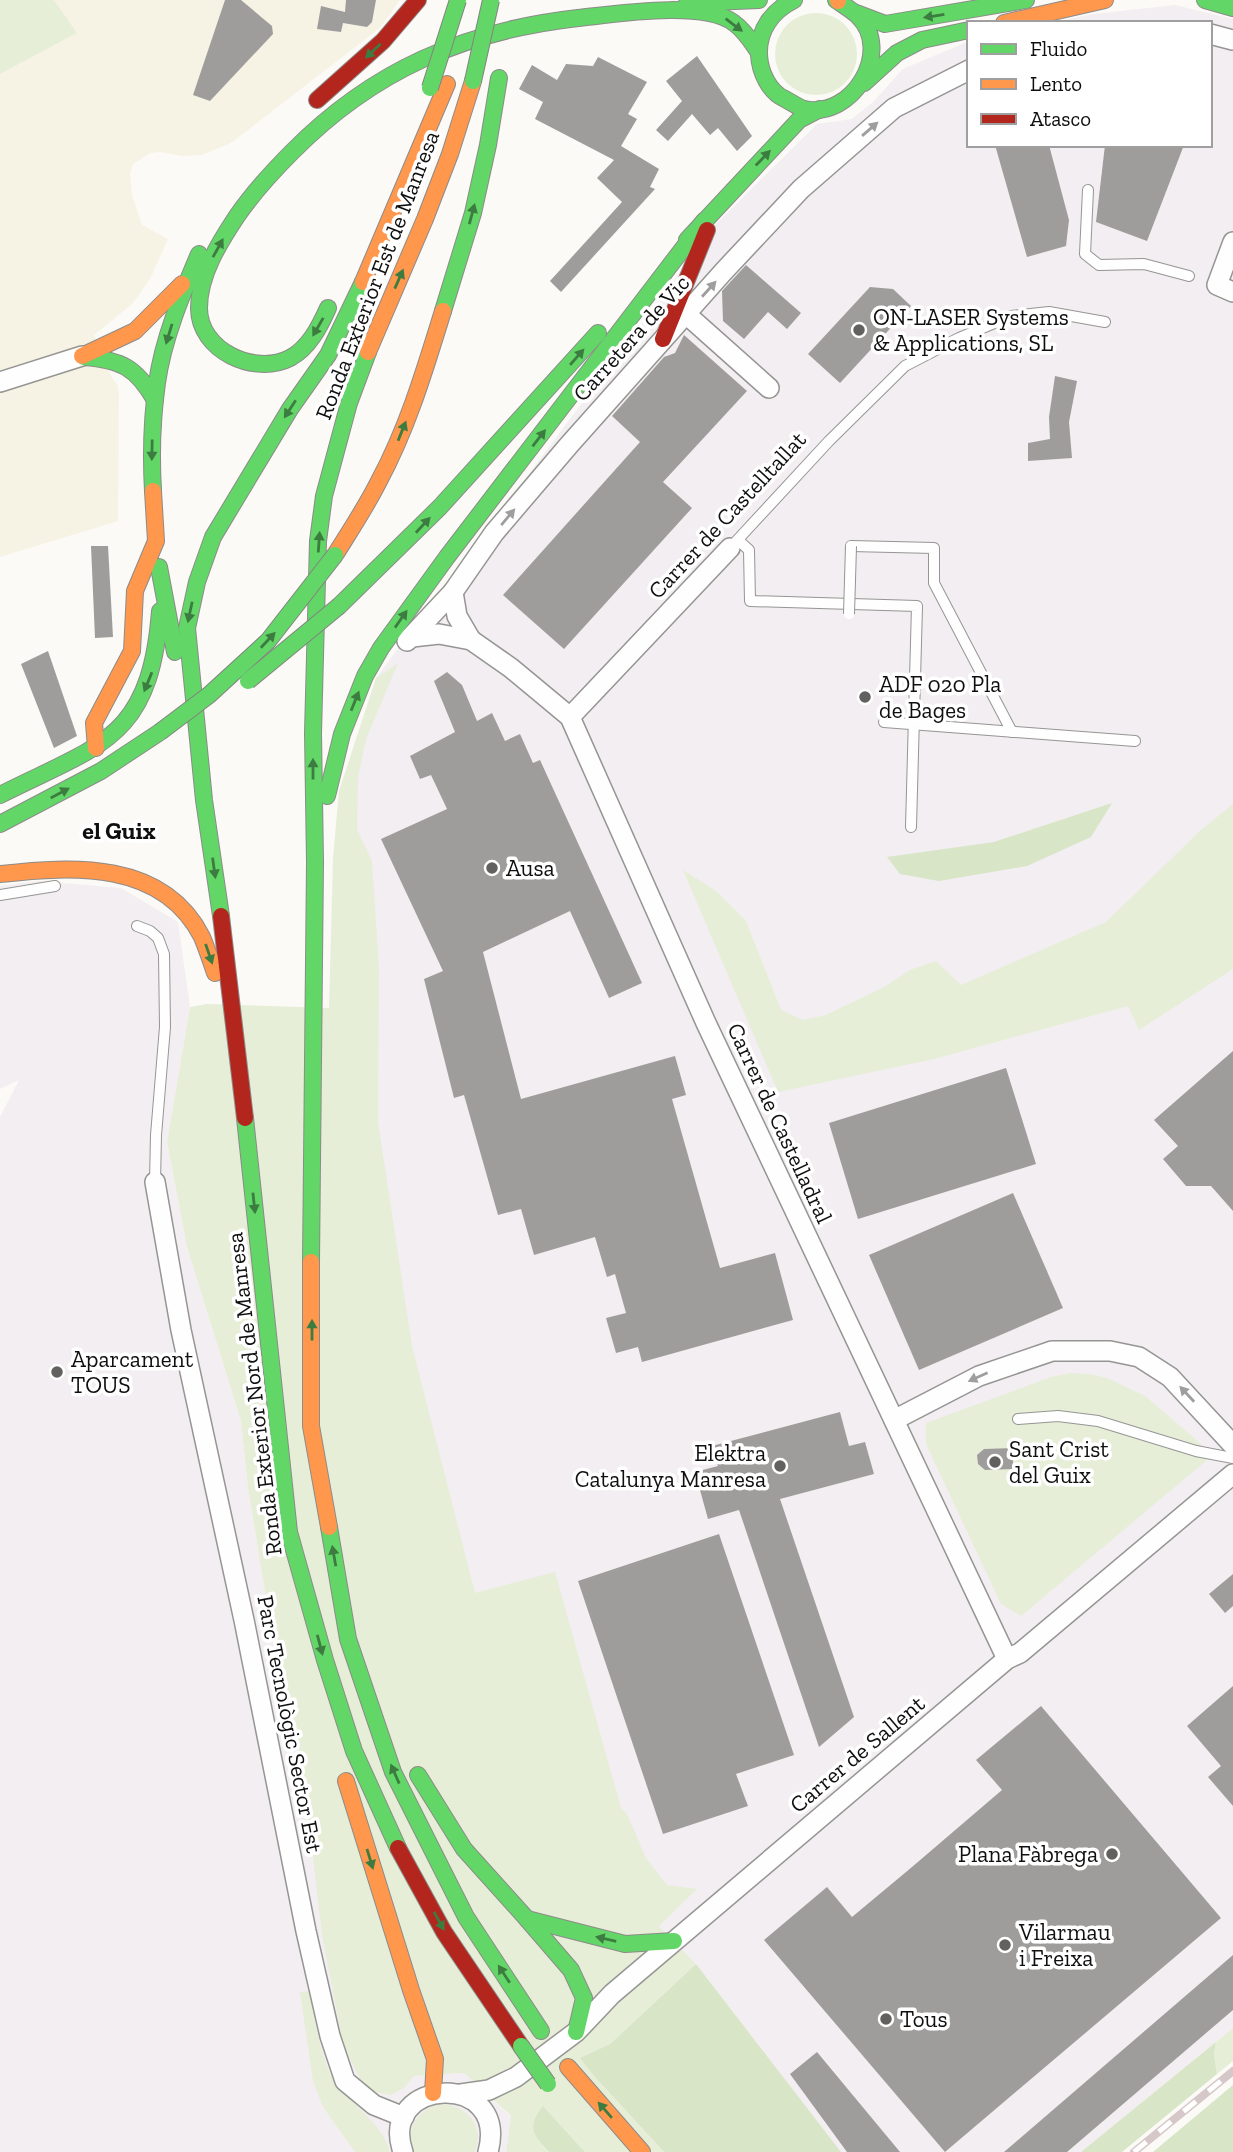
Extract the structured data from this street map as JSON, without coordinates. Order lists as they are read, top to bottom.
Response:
{
  "streets": {
    "main road": ["Ronda Exterior Est de Manresa", "Ronda Exterior Nord de Manresa"],
    "street": [
      "Carretera de Vic",
      "Carrer de Castelltallat",
      "Carrer de Castelladral",
      "Parc Tecnològic Sector Est",
      "Carrer de Sallent"
    ]
  },
  "crossings": [
    ["Ronda Exterior Est de Manresa", "Ronda Exterior Nord de Manresa"],
    ["Carretera de Vic", "Carrer de Castelladral"],
    ["Carrer de Castelltallat", "Carrer de Castelladral"],
    ["Carrer de Castelladral", "Carrer de Sallent"]
  ],
  "one_way": ["Carretera de Vic"],
  "districts": ["el Guix"],
  "places": [
    "ON-LASER Systems & Applications, SL",
    "ADF 020 Pla de Bages",
    "Ausa",
    "Aparcament TOUS",
    "Sant Crist del Guix",
    "Elektra Catalunya Manresa",
    "Plana Fàbrega",
    "Vilarmau i Freixa",
    "Tous"
  ],
  "legend": ["Fluido", "Lento", "Atasco"]
}
